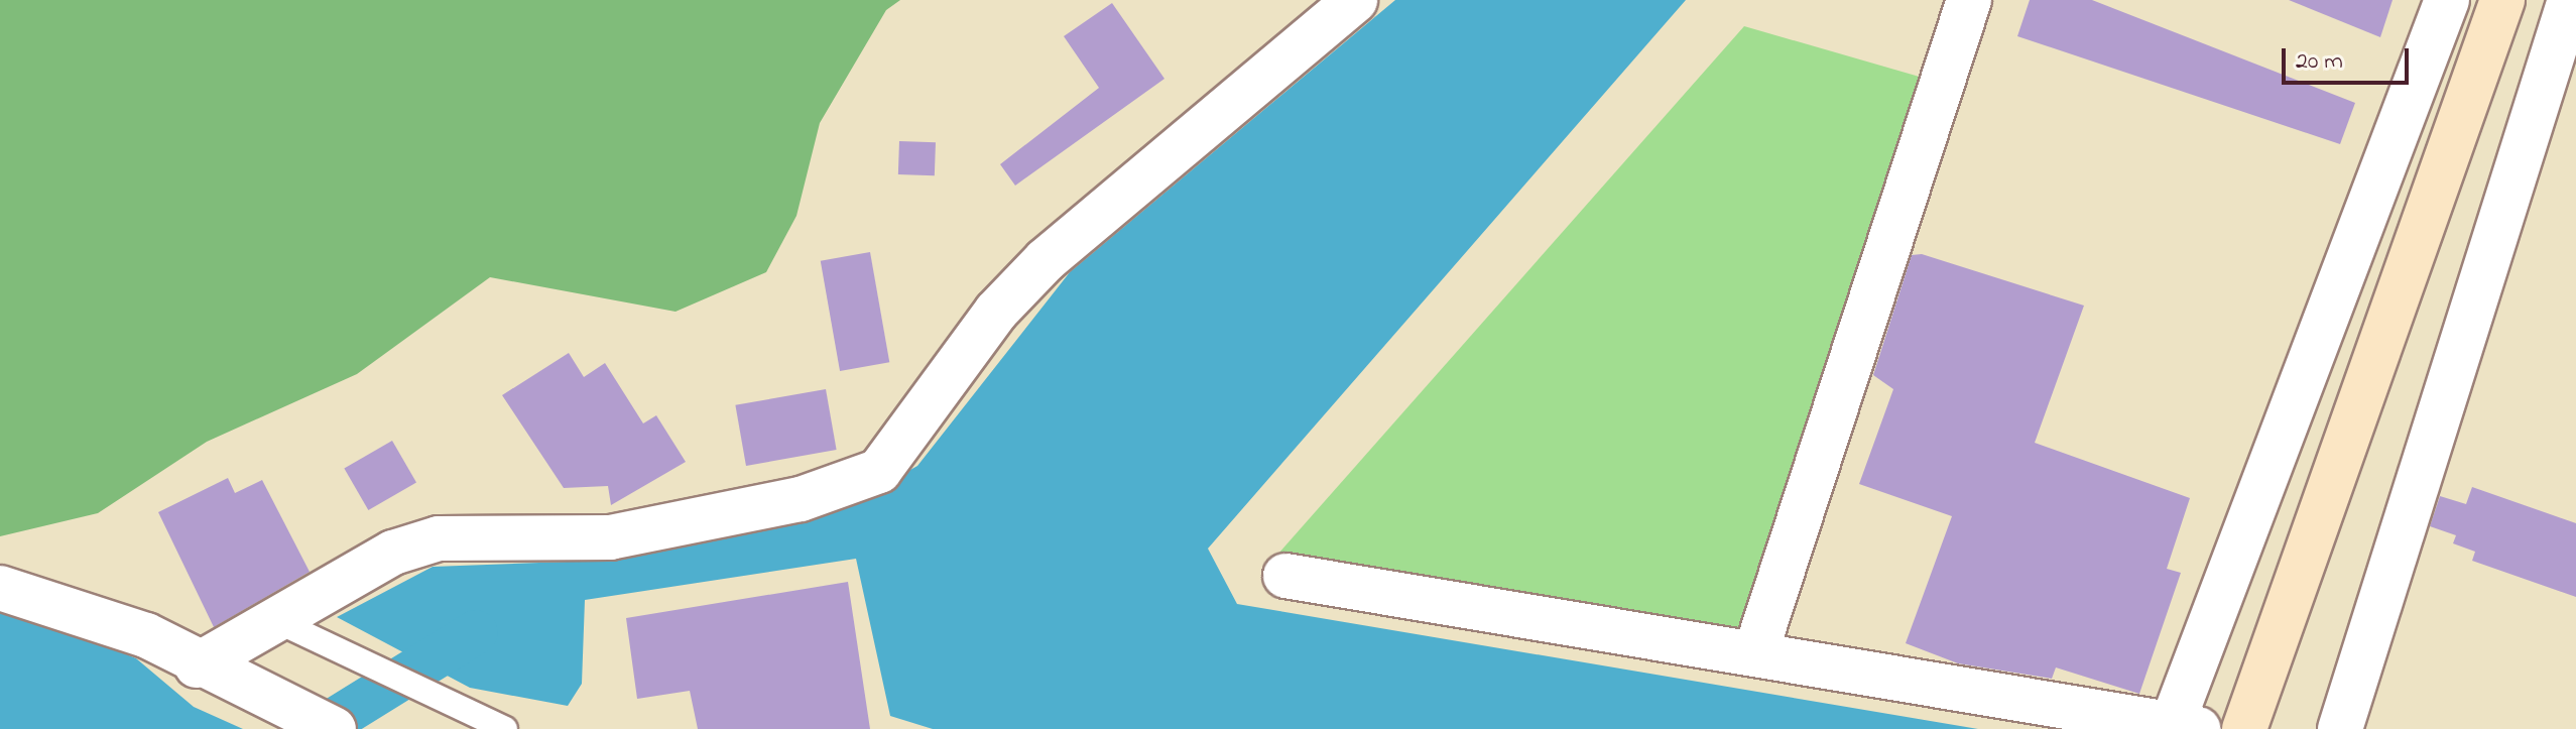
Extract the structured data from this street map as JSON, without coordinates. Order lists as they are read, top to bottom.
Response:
{
  "scale_bar": "20 m"
}
